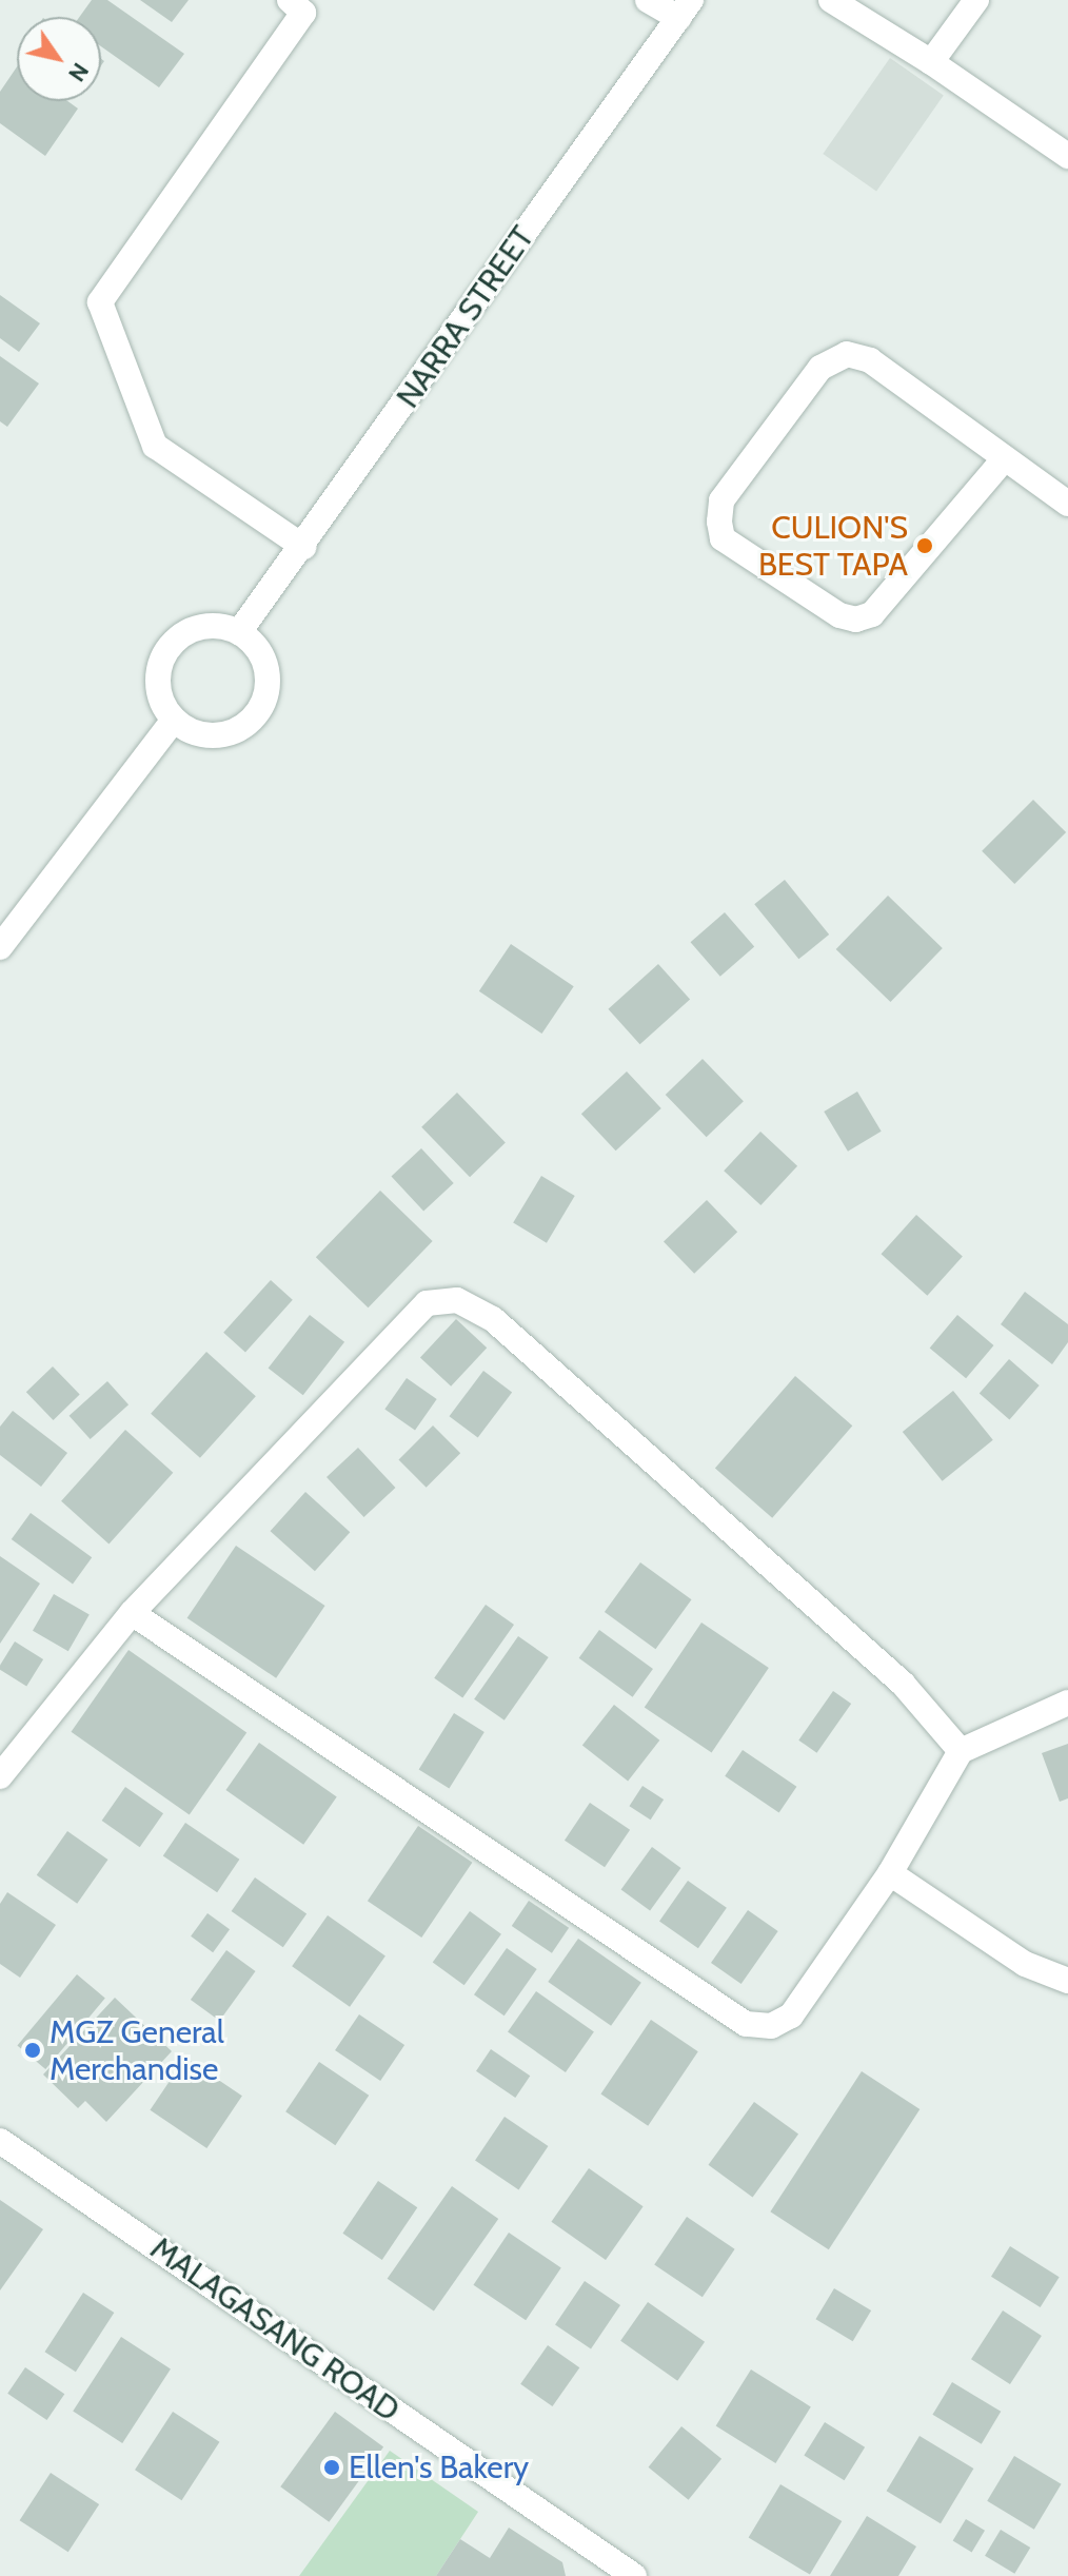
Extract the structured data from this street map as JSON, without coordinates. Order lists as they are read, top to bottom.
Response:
{
  "streets": {
    "street": ["NARRA STREET", "MALAGASANG ROAD"]
  },
  "places": ["CULION'S BEST TAPA", "MGZ General Merchandise", "Ellen's Bakery"],
  "north": "bottom right"
}
